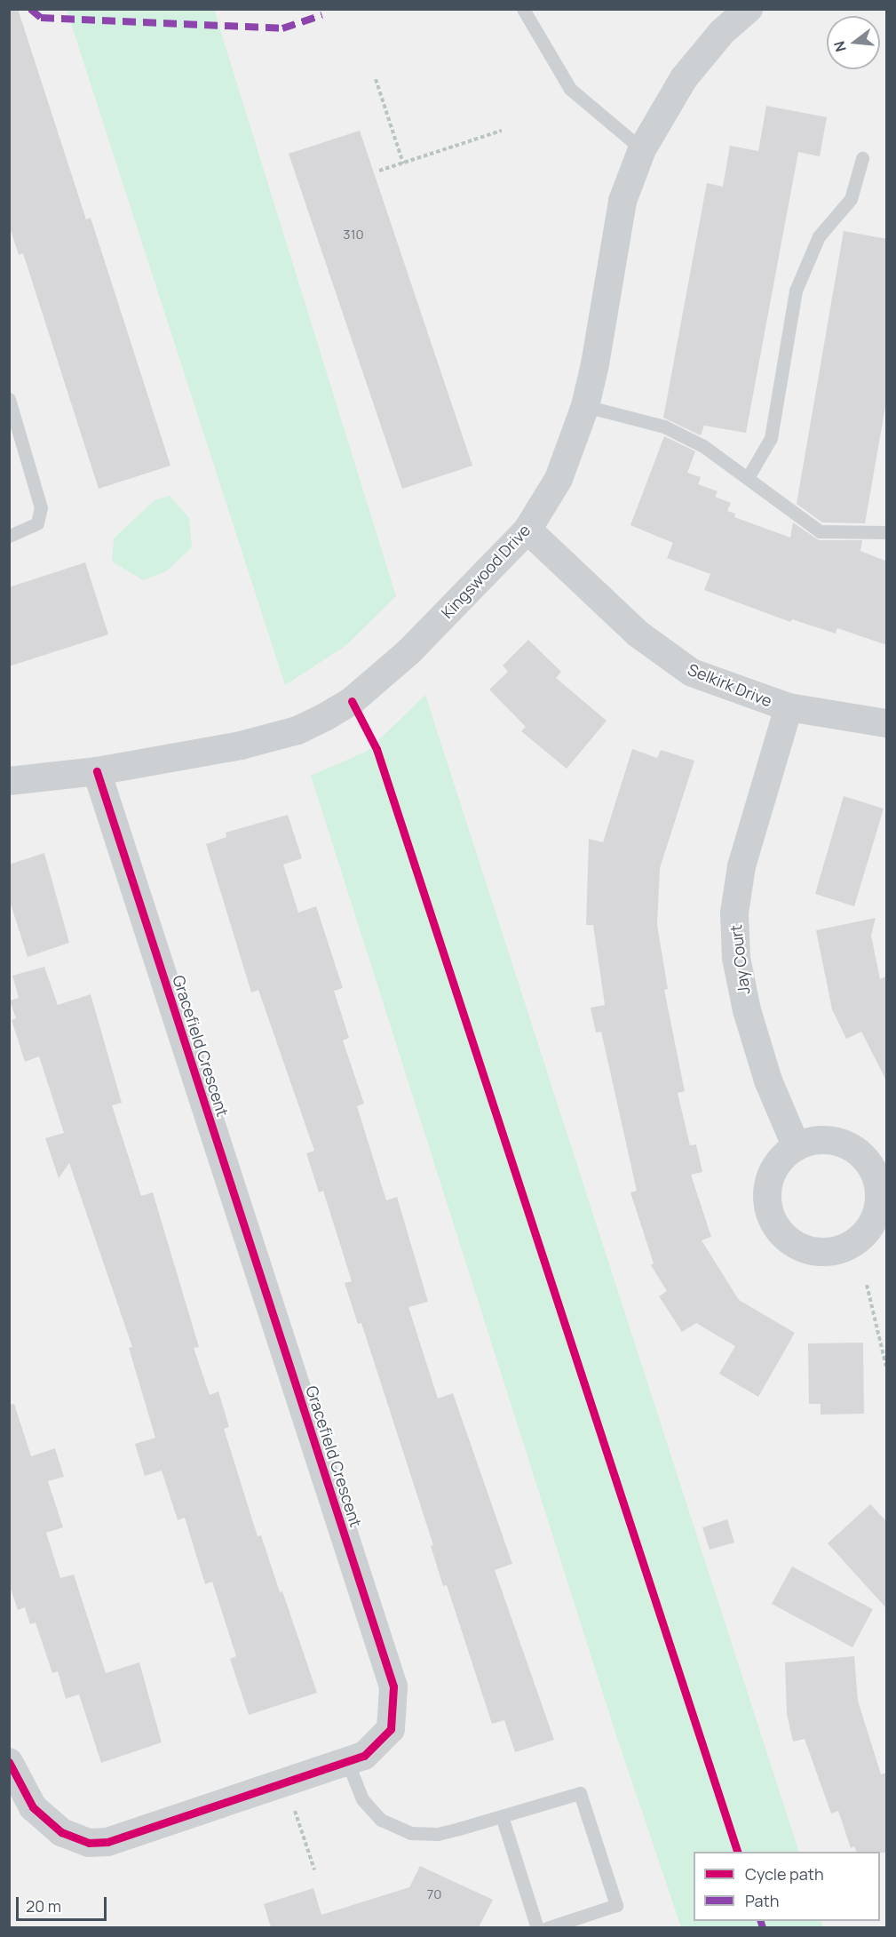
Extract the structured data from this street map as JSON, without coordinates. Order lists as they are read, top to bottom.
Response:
{
  "streets": {
    "street": [
      "Kingswood Drive",
      "Selkirk Drive",
      "Jay Court",
      "Gracefield Crescent"
    ]
  },
  "crossings": [
    ["Kingswood Drive", "Selkirk Drive"],
    ["Kingswood Drive", "Gracefield Crescent"],
    ["Selkirk Drive", "Jay Court"]
  ],
  "house_numbers": ["310", "70"],
  "legend": ["Cycle path", "Path"],
  "scale_bar": "20 m",
  "north": "left"
}
